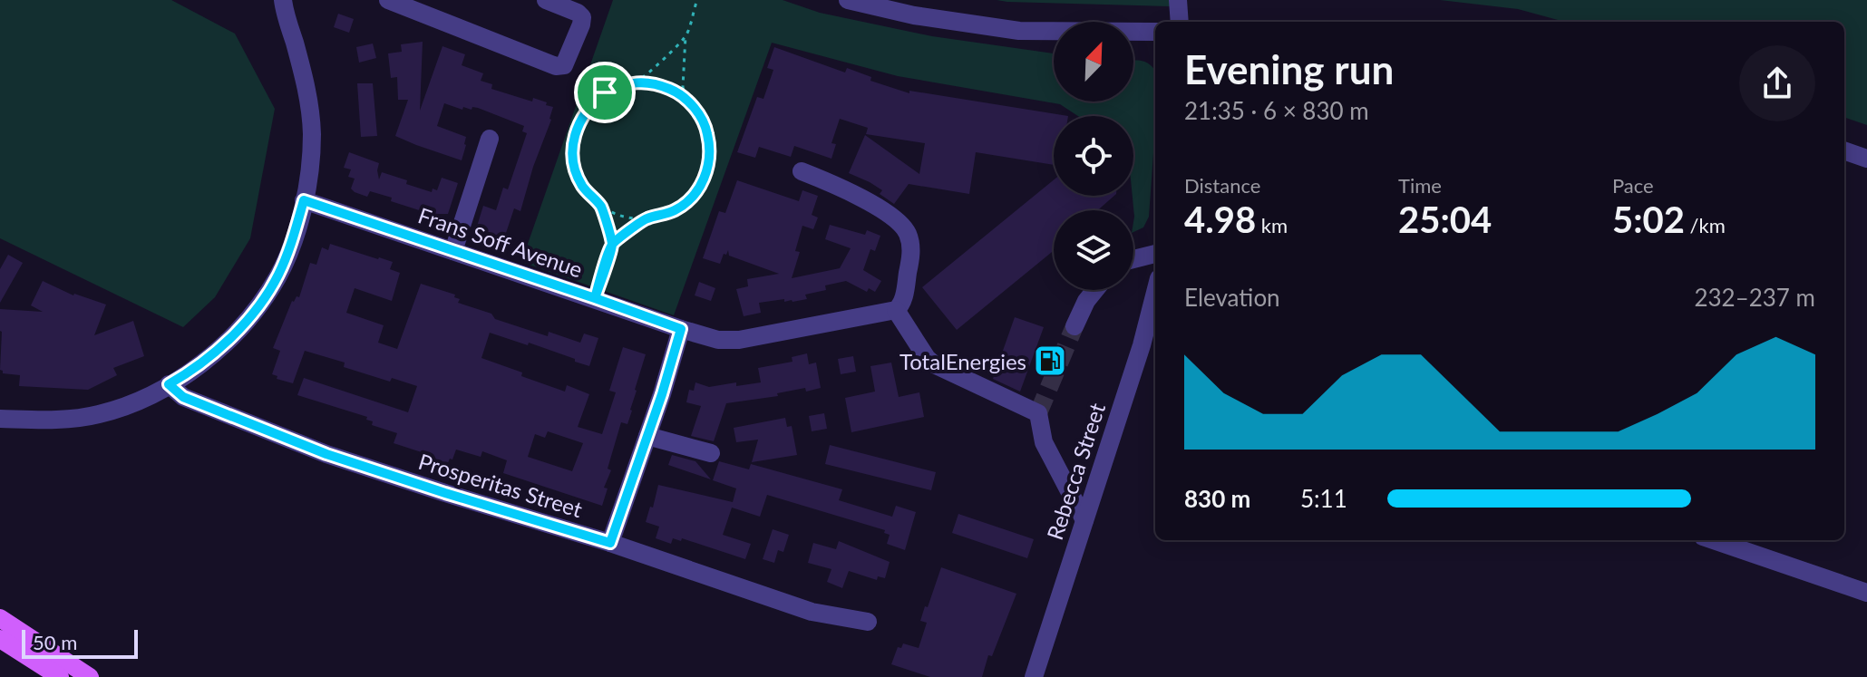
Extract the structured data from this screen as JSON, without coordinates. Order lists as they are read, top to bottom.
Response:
{
  "streets": {
    "street": ["Frans Soff Avenue", "Rebecca Street", "Prosperitas Street"]
  },
  "places": {
    "fuel station": ["TotalEnergies"]
  },
  "scale_bar": "50 m",
  "north": "top right",
  "page": {
    "heading": ["Evening run", "21:35 · 6 × 830 m"],
    "stats": [
      ["Distance", "4.98 km"],
      ["Time", "25:04"],
      ["Pace", "5:02 /km"]
    ],
    "chart": ["Elevation", "232–237 m"],
    "list": [
      {
        "name": "830 m",
        "note": "5:11"
      }
    ],
    "scale": "50 m"
  }
}
